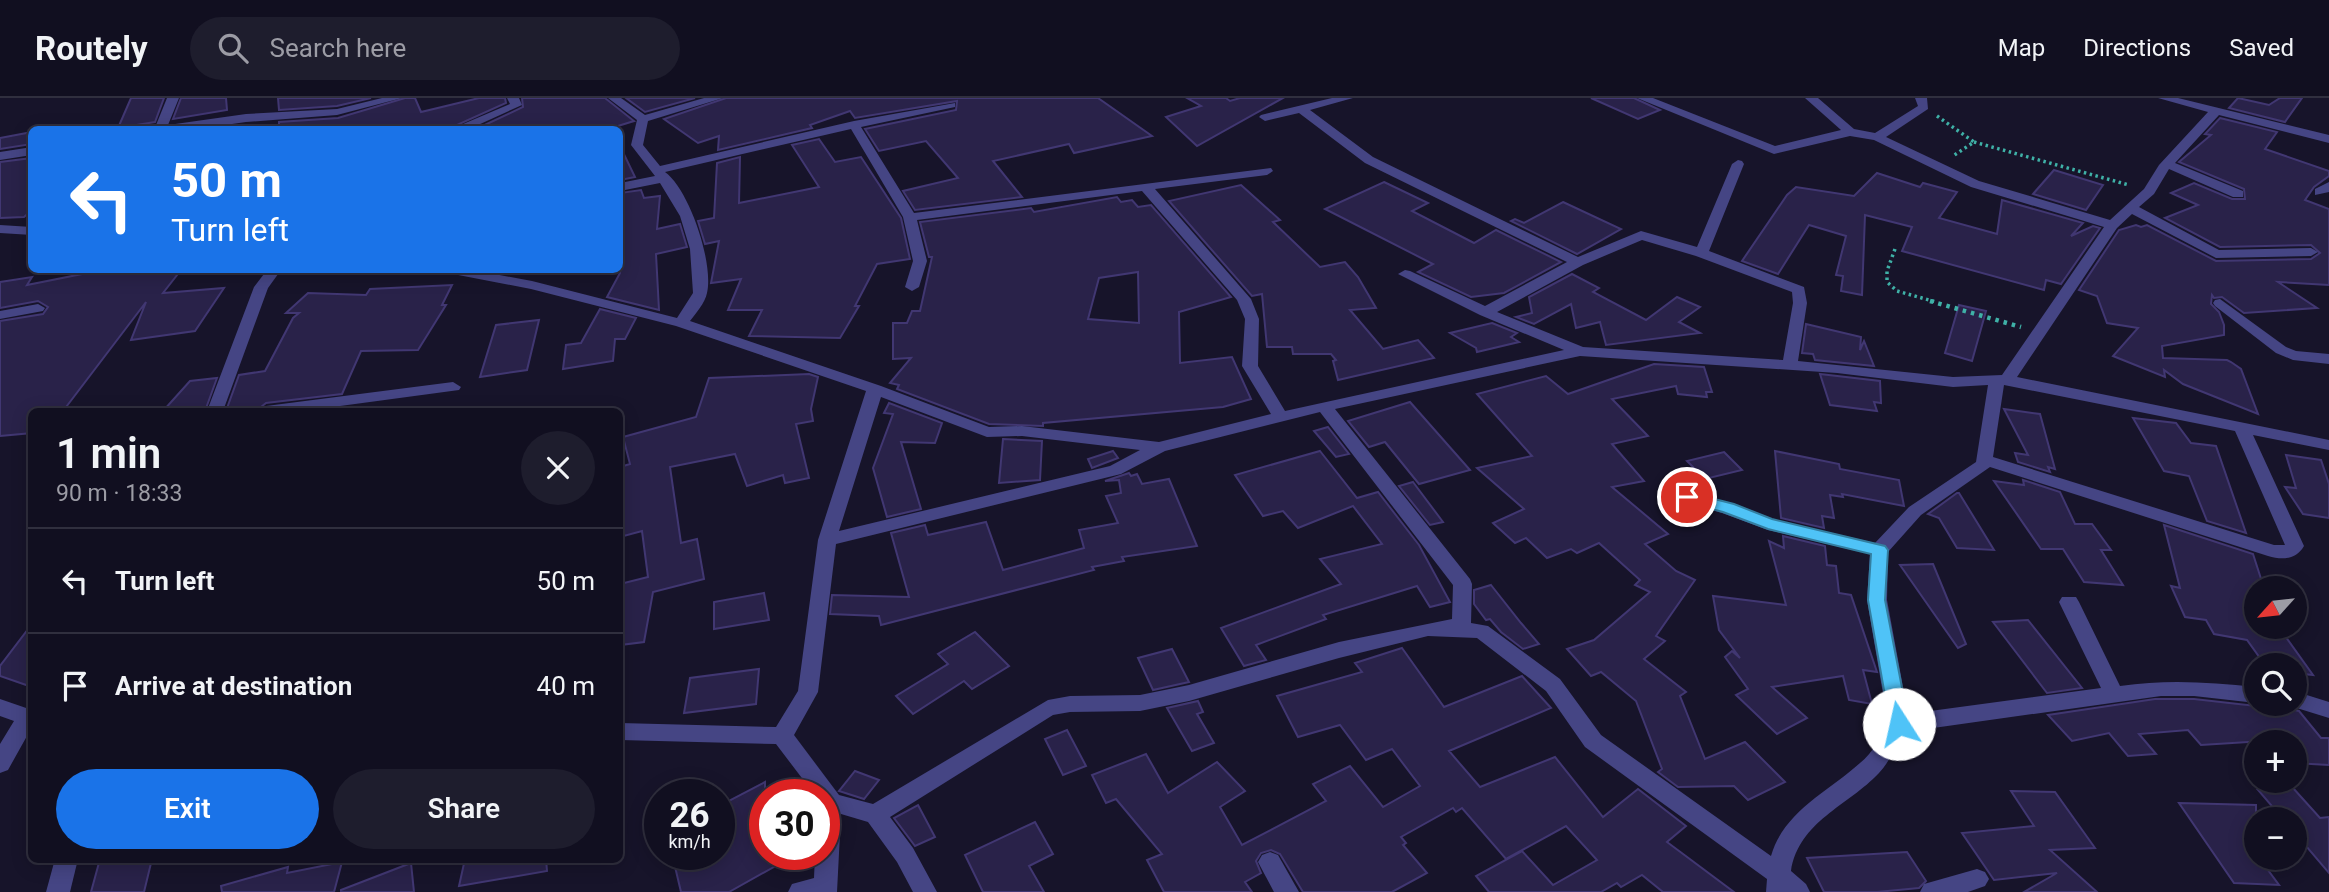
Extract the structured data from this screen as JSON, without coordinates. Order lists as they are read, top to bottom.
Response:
{
  "north": "bottom left",
  "page": {
    "header": "Routely",
    "search": "Search here",
    "nav": ["Map", "Directions", "Saved"],
    "turn": ["50 m", "Turn left"],
    "heading": ["1 min", "90 m · 18:33"],
    "list": [
      {
        "name": "Turn left",
        "value": "50 m"
      },
      {
        "name": "Arrive at destination",
        "value": "40 m"
      }
    ],
    "map_buttons": ["+", "−"],
    "buttons": ["Exit", "Share"],
    "speed": "26 km/h",
    "limit": "30"
  }
}
